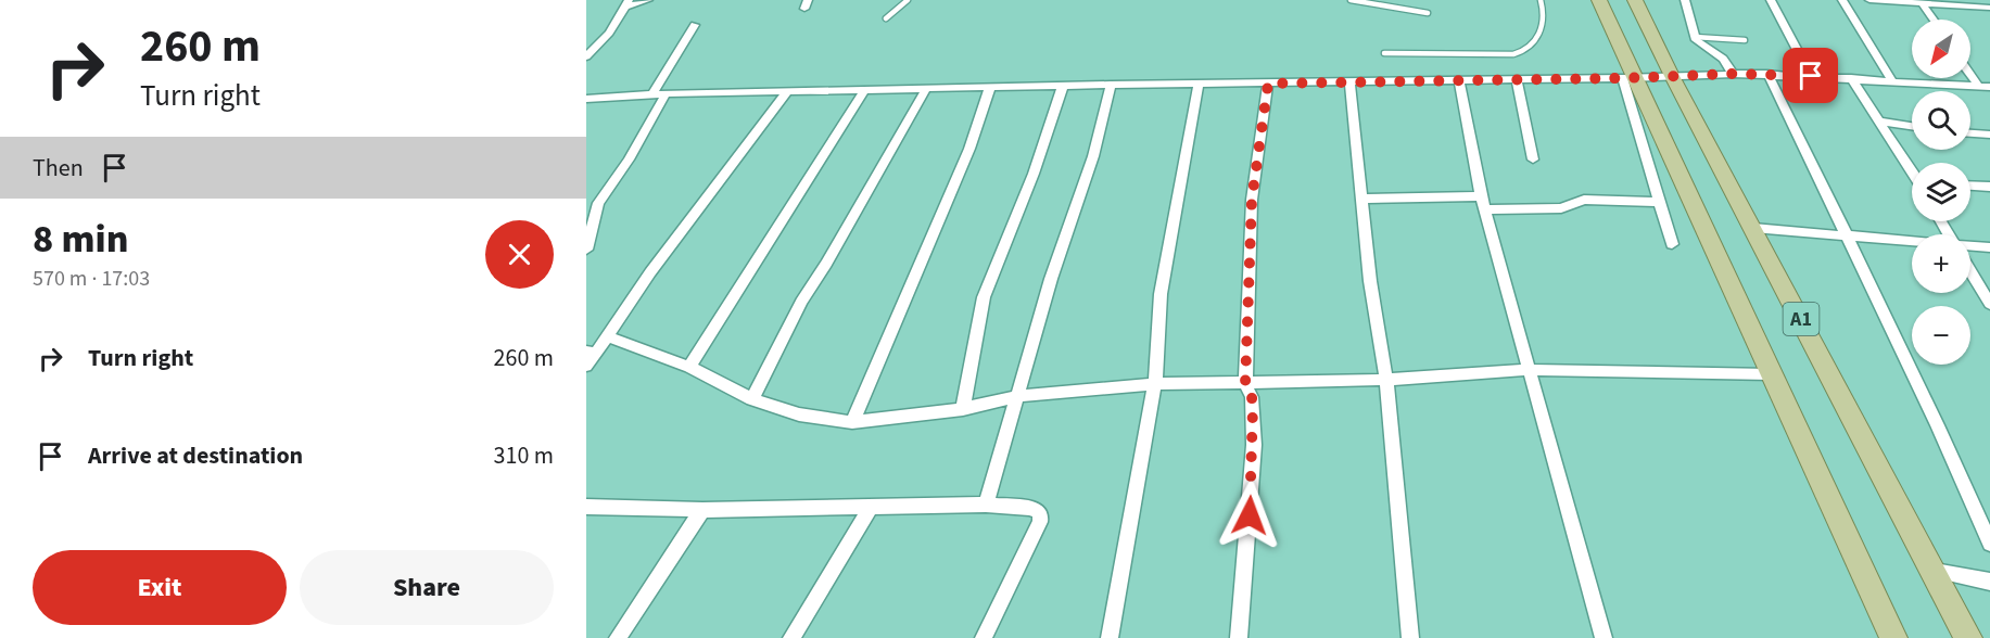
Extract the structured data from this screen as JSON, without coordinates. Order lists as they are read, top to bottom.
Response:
{
  "streets": {
    "main road": ["A1"]
  },
  "north": "bottom left",
  "page": {
    "turn": ["260 m", "Turn right"],
    "map_buttons": ["+", "−"],
    "then": "Then",
    "heading": ["8 min", "570 m · 17:03"],
    "list": [
      {
        "name": "Turn right",
        "value": "260 m"
      },
      {
        "name": "Arrive at destination",
        "value": "310 m"
      }
    ],
    "buttons": ["Exit", "Share"]
  }
}
